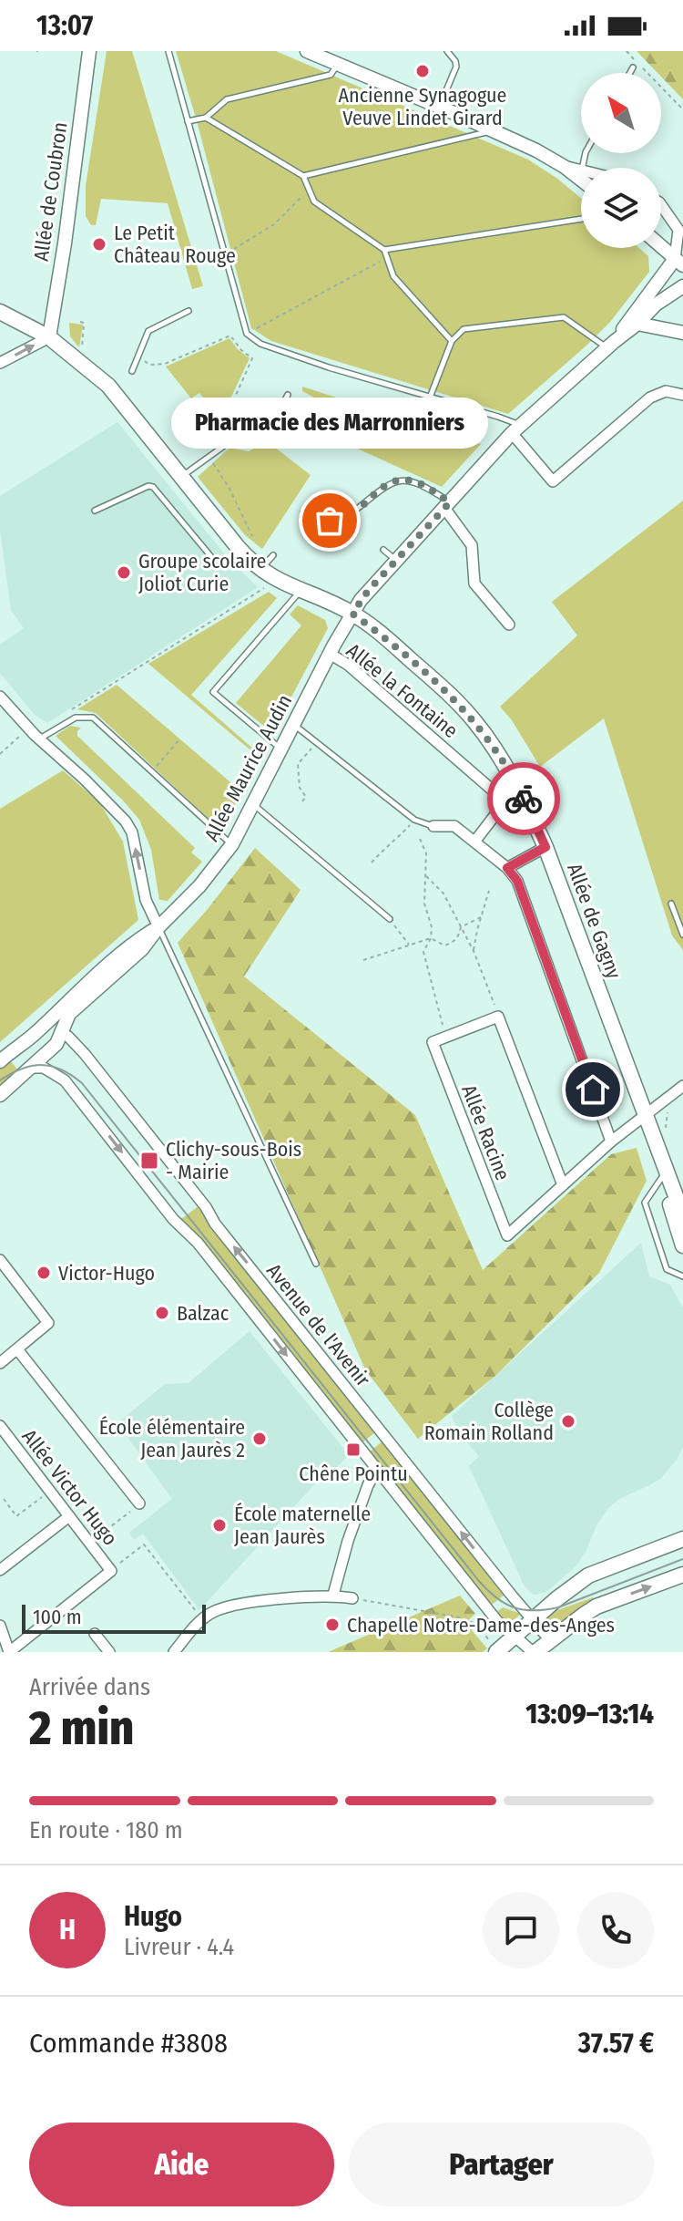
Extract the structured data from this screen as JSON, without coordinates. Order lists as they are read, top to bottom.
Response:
{
  "streets": {
    "main road": ["Allée de Gagny"],
    "street": [
      "Allée de Coubron",
      "Allée la Fontaine",
      "Allée Maurice Audin",
      "Allée Racine",
      "Avenue de l'Avenir",
      "Allée Victor Hugo"
    ]
  },
  "crossings": [
    ["Allée de Coubron", "Allée de Gagny"],
    ["Allée la Fontaine", "Allée Maurice Audin"],
    ["Allée Maurice Audin", "Allée de Gagny"],
    ["Allée Maurice Audin", "Avenue de l'Avenir"]
  ],
  "places": {
    "other": [
      "Ancienne Synagogue Veuve Lindet Girard",
      "Le Petit Château Rouge",
      "Pharmacie des Marronniers",
      "Groupe scolaire Joliot Curie",
      "Victor-Hugo",
      "Balzac",
      "Collège Romain Rolland",
      "École élémentaire Jean Jaurès 2",
      "École maternelle Jean Jaurès",
      "Chapelle Notre-Dame-des-Anges"
    ],
    "transit": ["Clichy-sous-Bois - Mairie", "Chêne Pointu"]
  },
  "scale_bar": "100 m",
  "north": "top left",
  "page": {
    "status": "13:07",
    "bubble": "Pharmacie des Marronniers",
    "scale": "100 m",
    "heading": ["2 min", "Arrivée dans", "13:09–13:14"],
    "panel": [
      "Hugo",
      "Livreur · 4.4",
      "Commande #3808",
      "37.57 €"
    ],
    "bar": "En route · 180 m",
    "round": "H",
    "buttons": ["Aide", "Partager"]
  }
}
